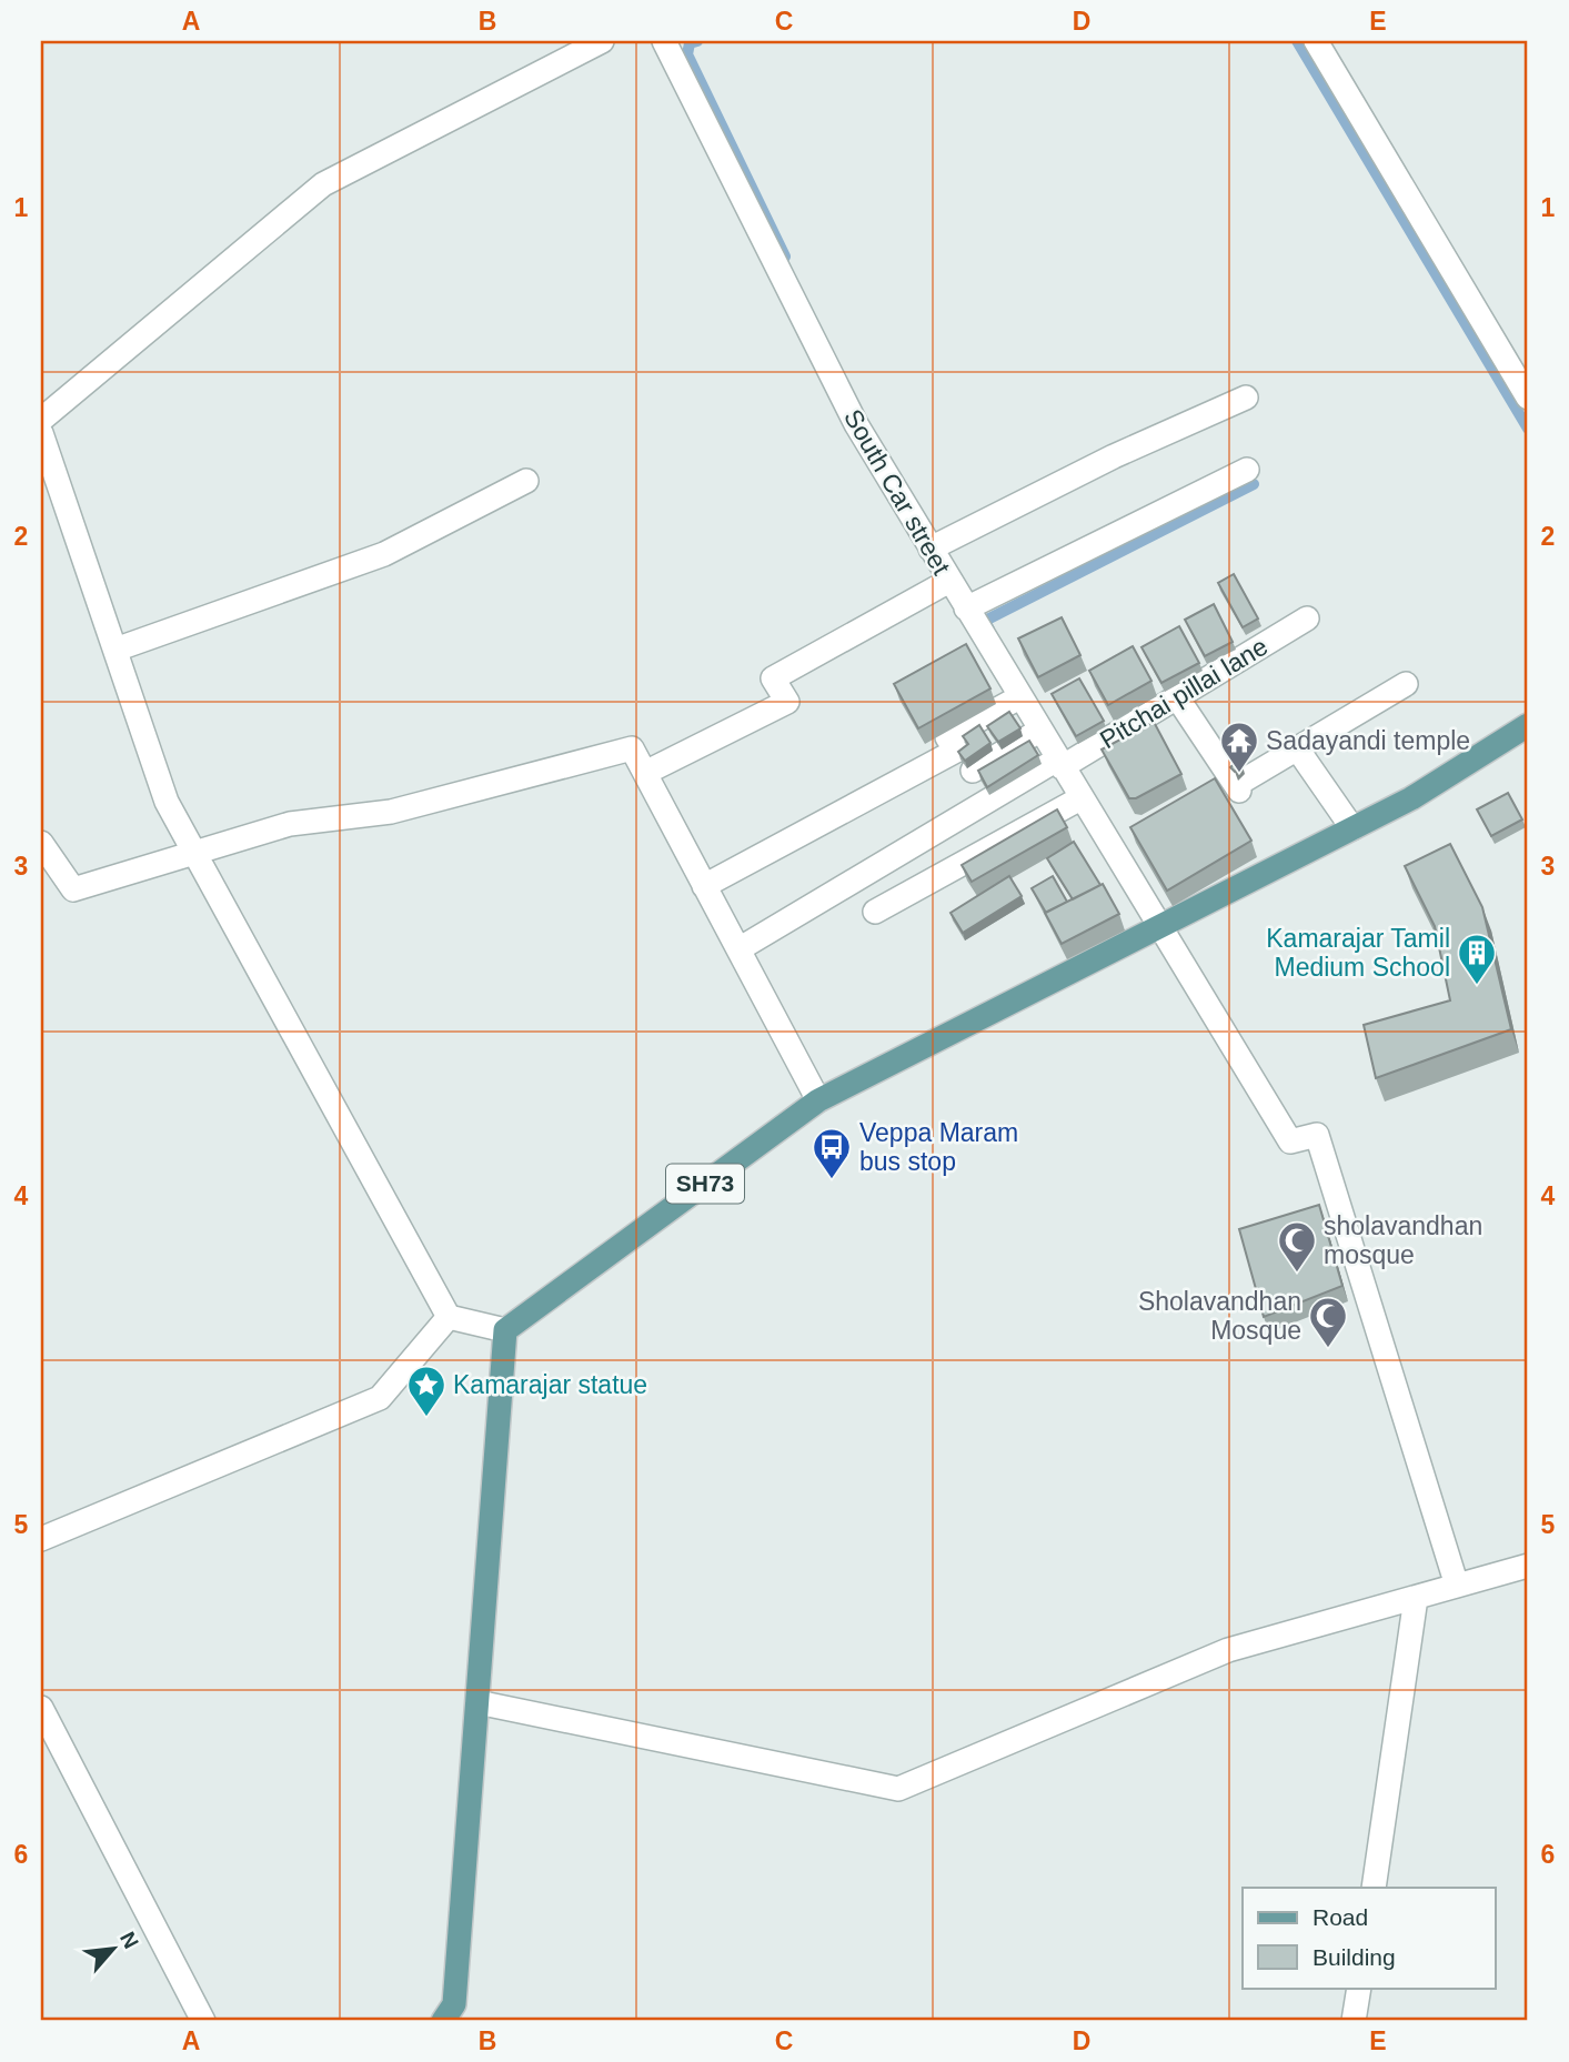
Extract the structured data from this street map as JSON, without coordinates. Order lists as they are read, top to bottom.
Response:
{
  "streets": {
    "main road": ["SH73"],
    "street": ["South Car street", "Pitchai pillai lane"]
  },
  "crossings": [
    ["South Car street", "Pitchai pillai lane"],
    ["South Car street", "SH73"]
  ],
  "places": {
    "temple": ["Sadayandi temple"],
    "building": ["Kamarajar Tamil Medium School"],
    "bus stop": ["Veppa Maram bus stop"],
    "mosque": ["sholavandhan mosque", "Sholavandhan Mosque"],
    "place": ["Kamarajar statue"]
  },
  "legend": ["Road", "Building"],
  "north": "top right",
  "grid": {
    "columns": [
      "A",
      "B",
      "C",
      "D",
      "E"
    ],
    "rows": [
      "1",
      "2",
      "3",
      "4",
      "5",
      "6"
    ]
  }
}
